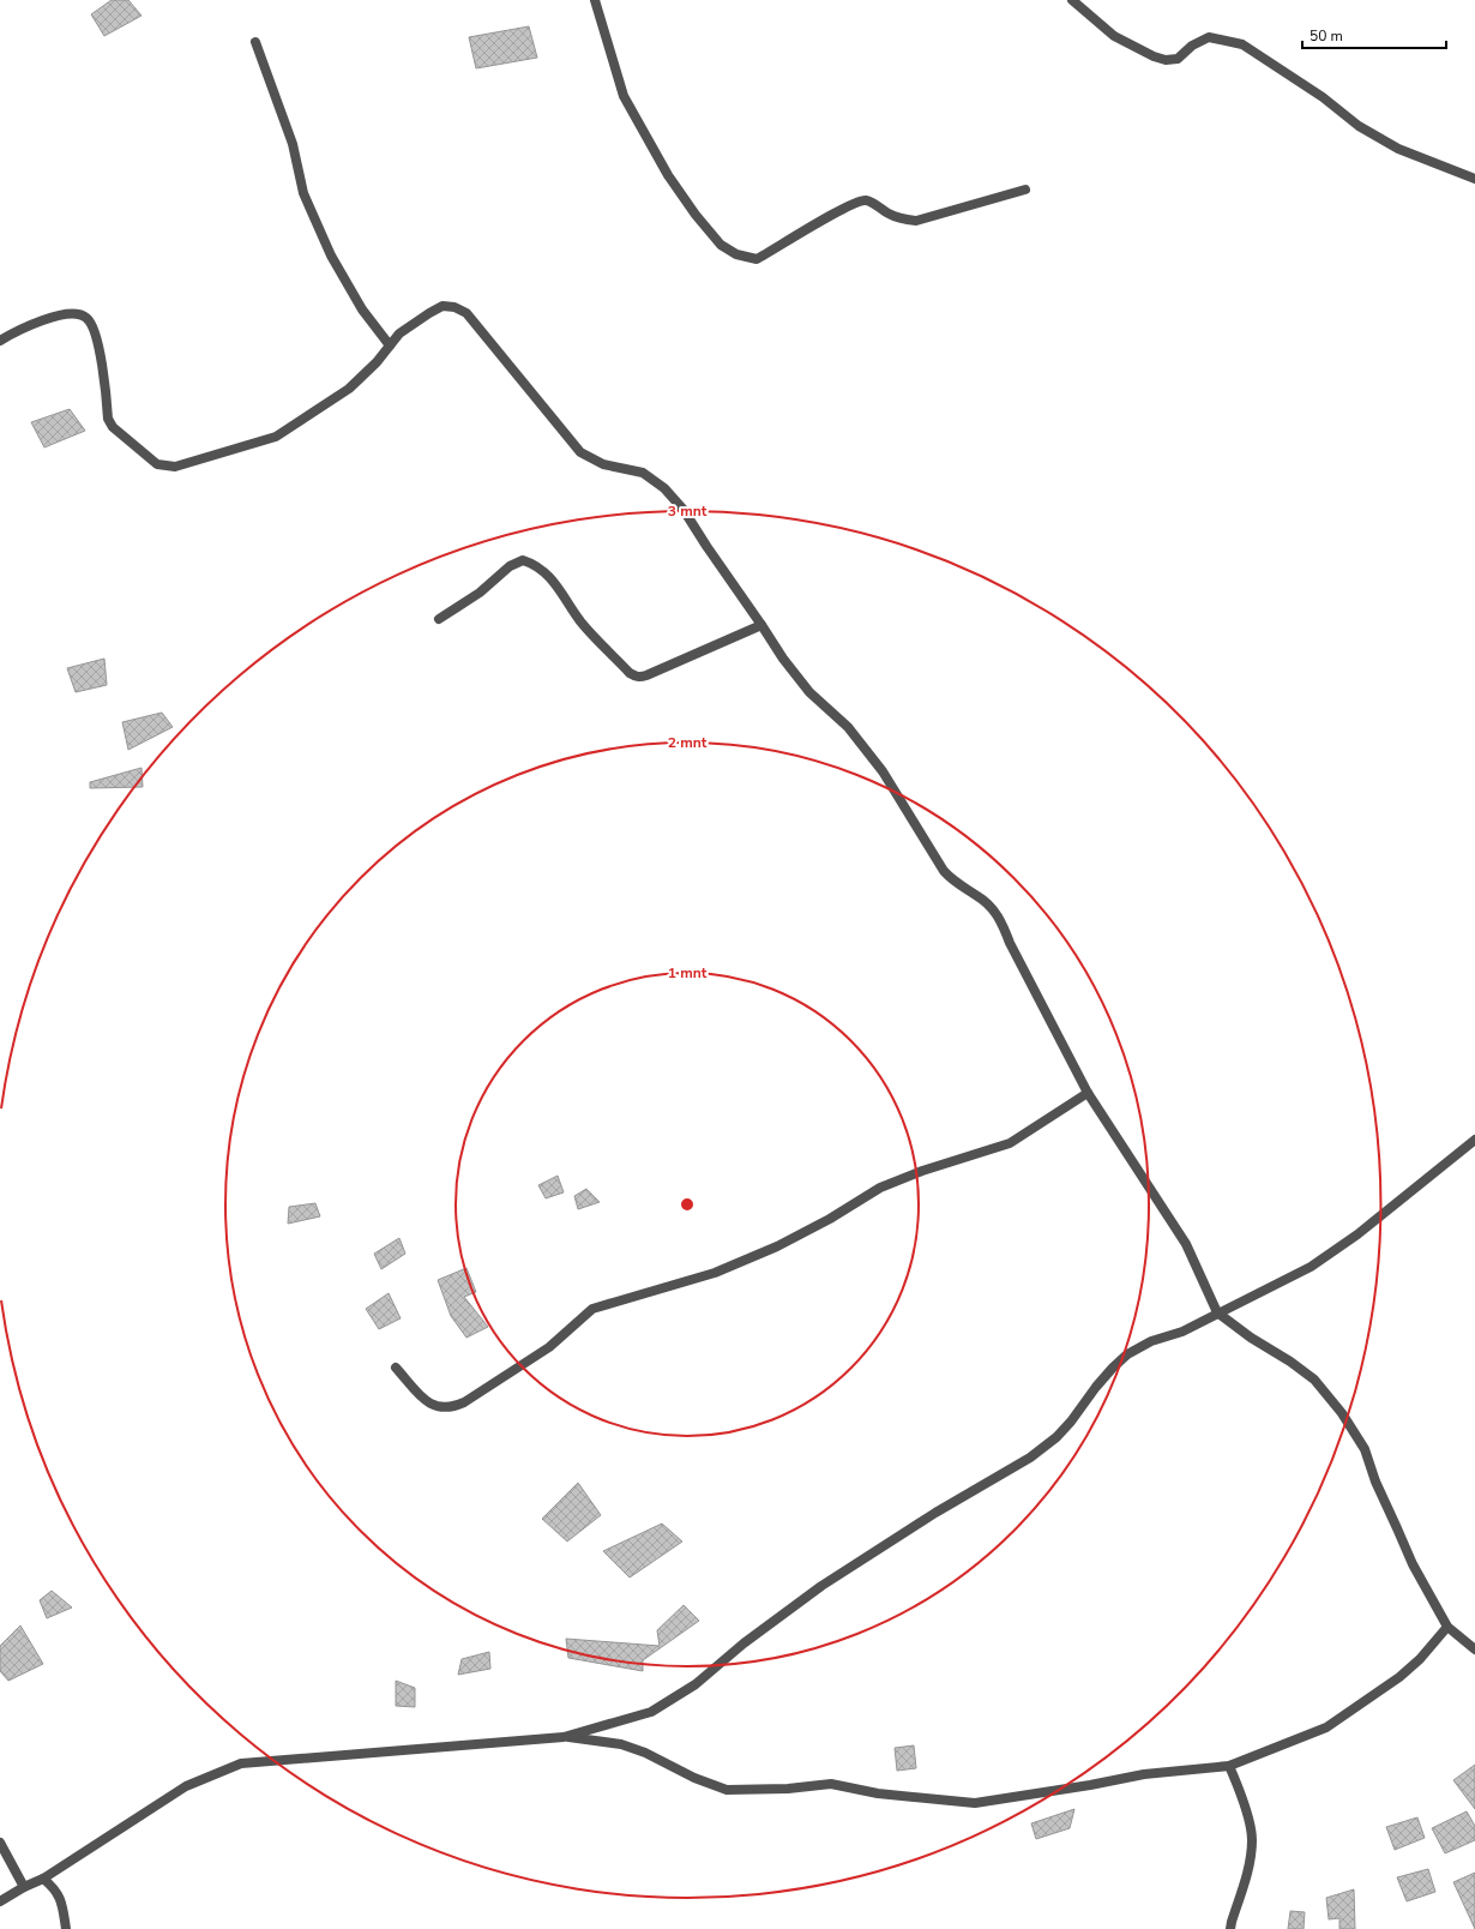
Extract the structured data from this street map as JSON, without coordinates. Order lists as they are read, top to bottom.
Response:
{
  "scale_bar": "50 m",
  "rings": ["3 mnt", "2 mnt", "1 mnt"]
}
